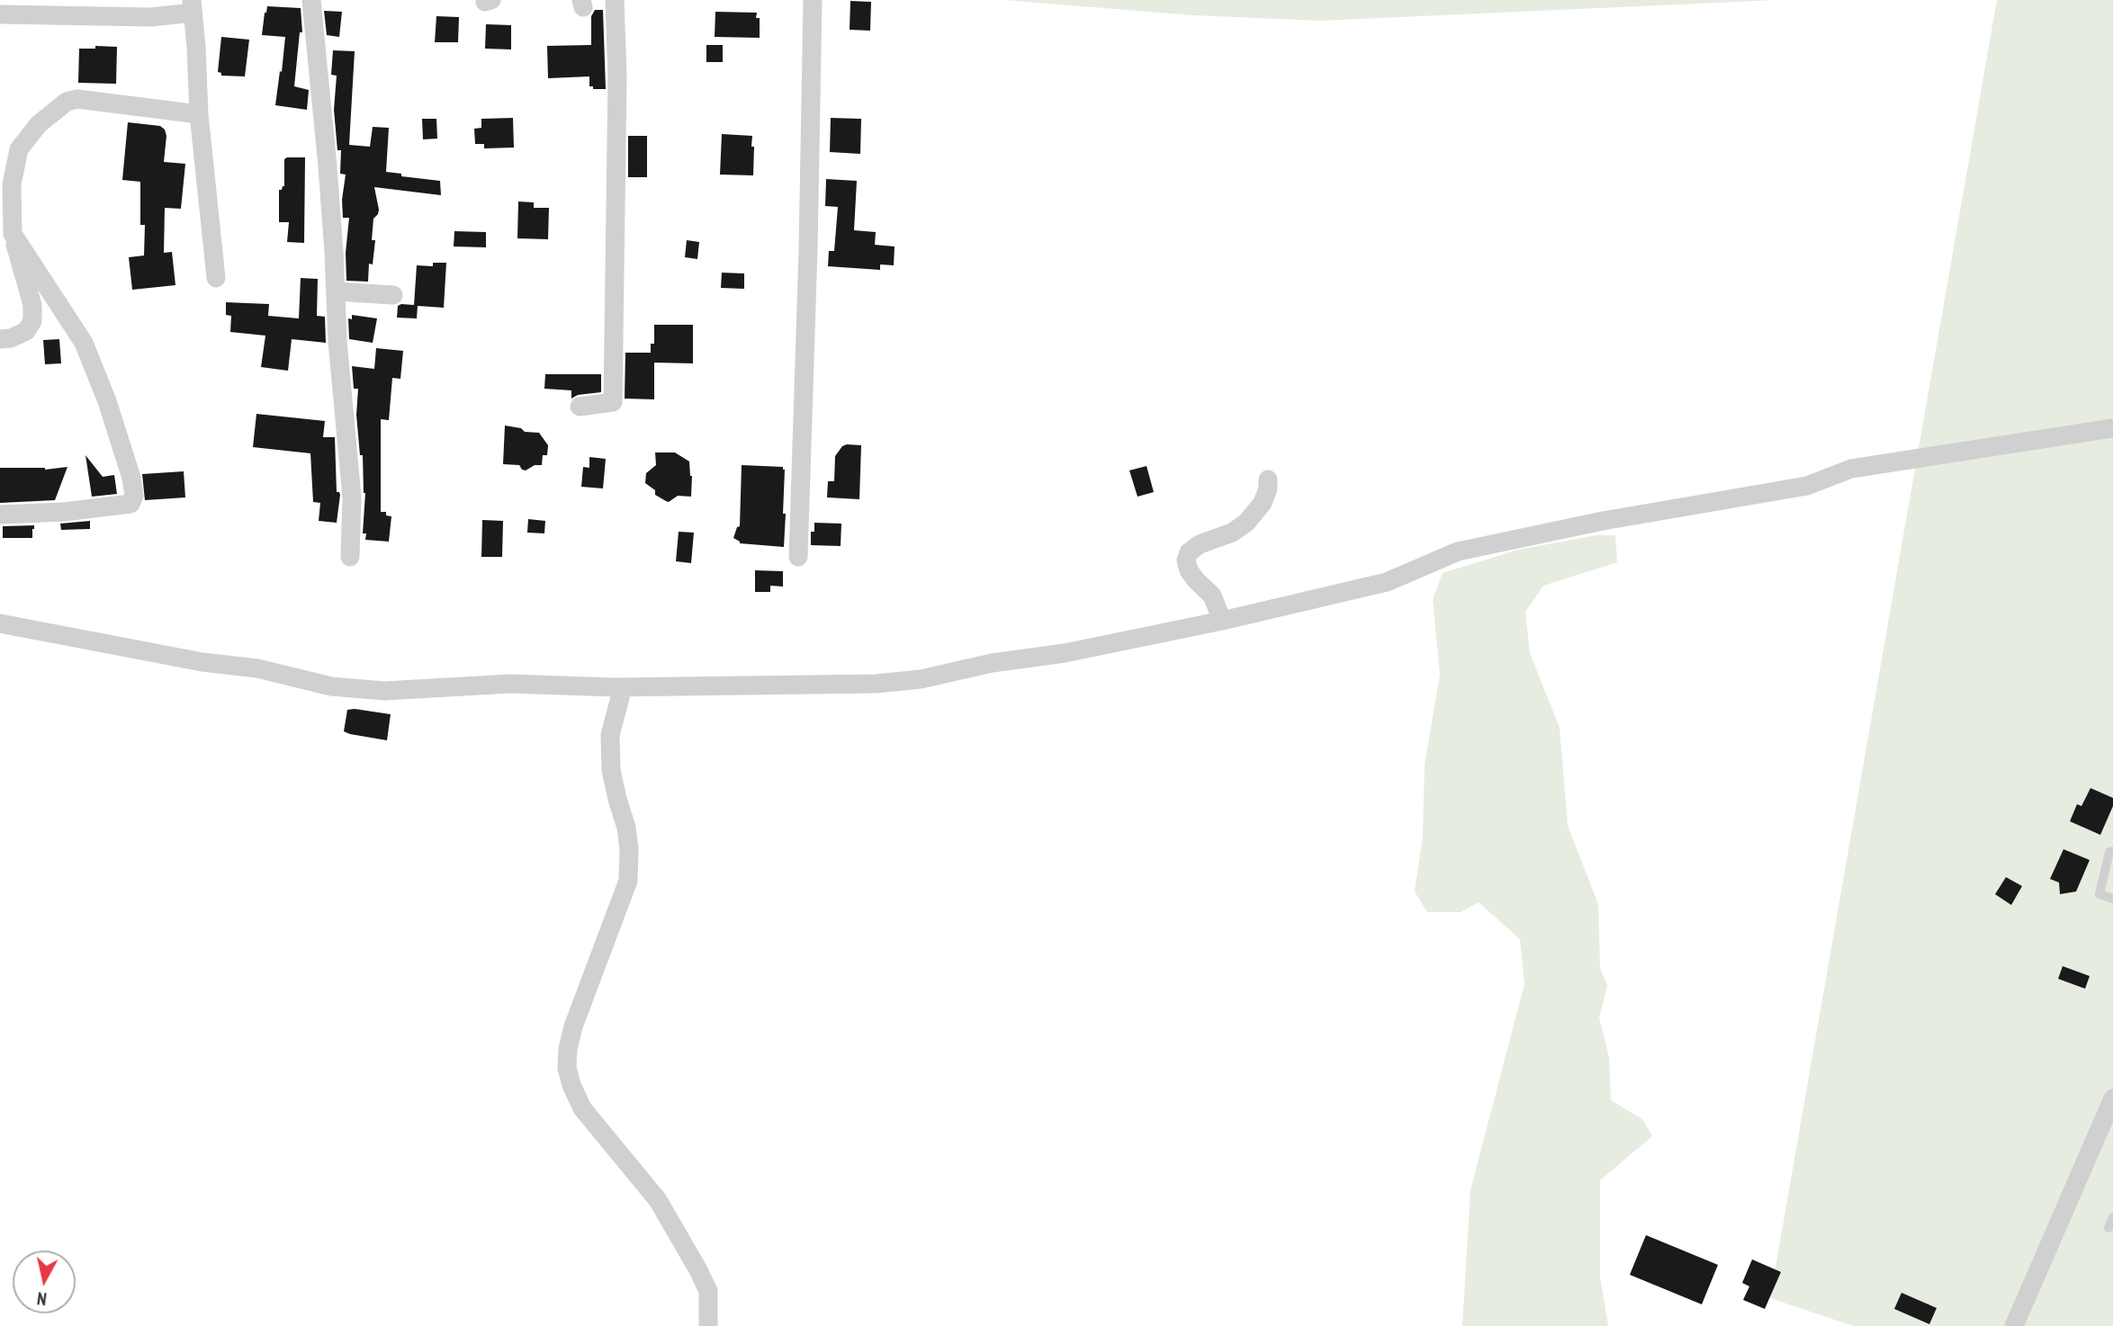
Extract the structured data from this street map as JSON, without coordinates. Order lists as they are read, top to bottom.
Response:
{
  "north": "bottom"
}
